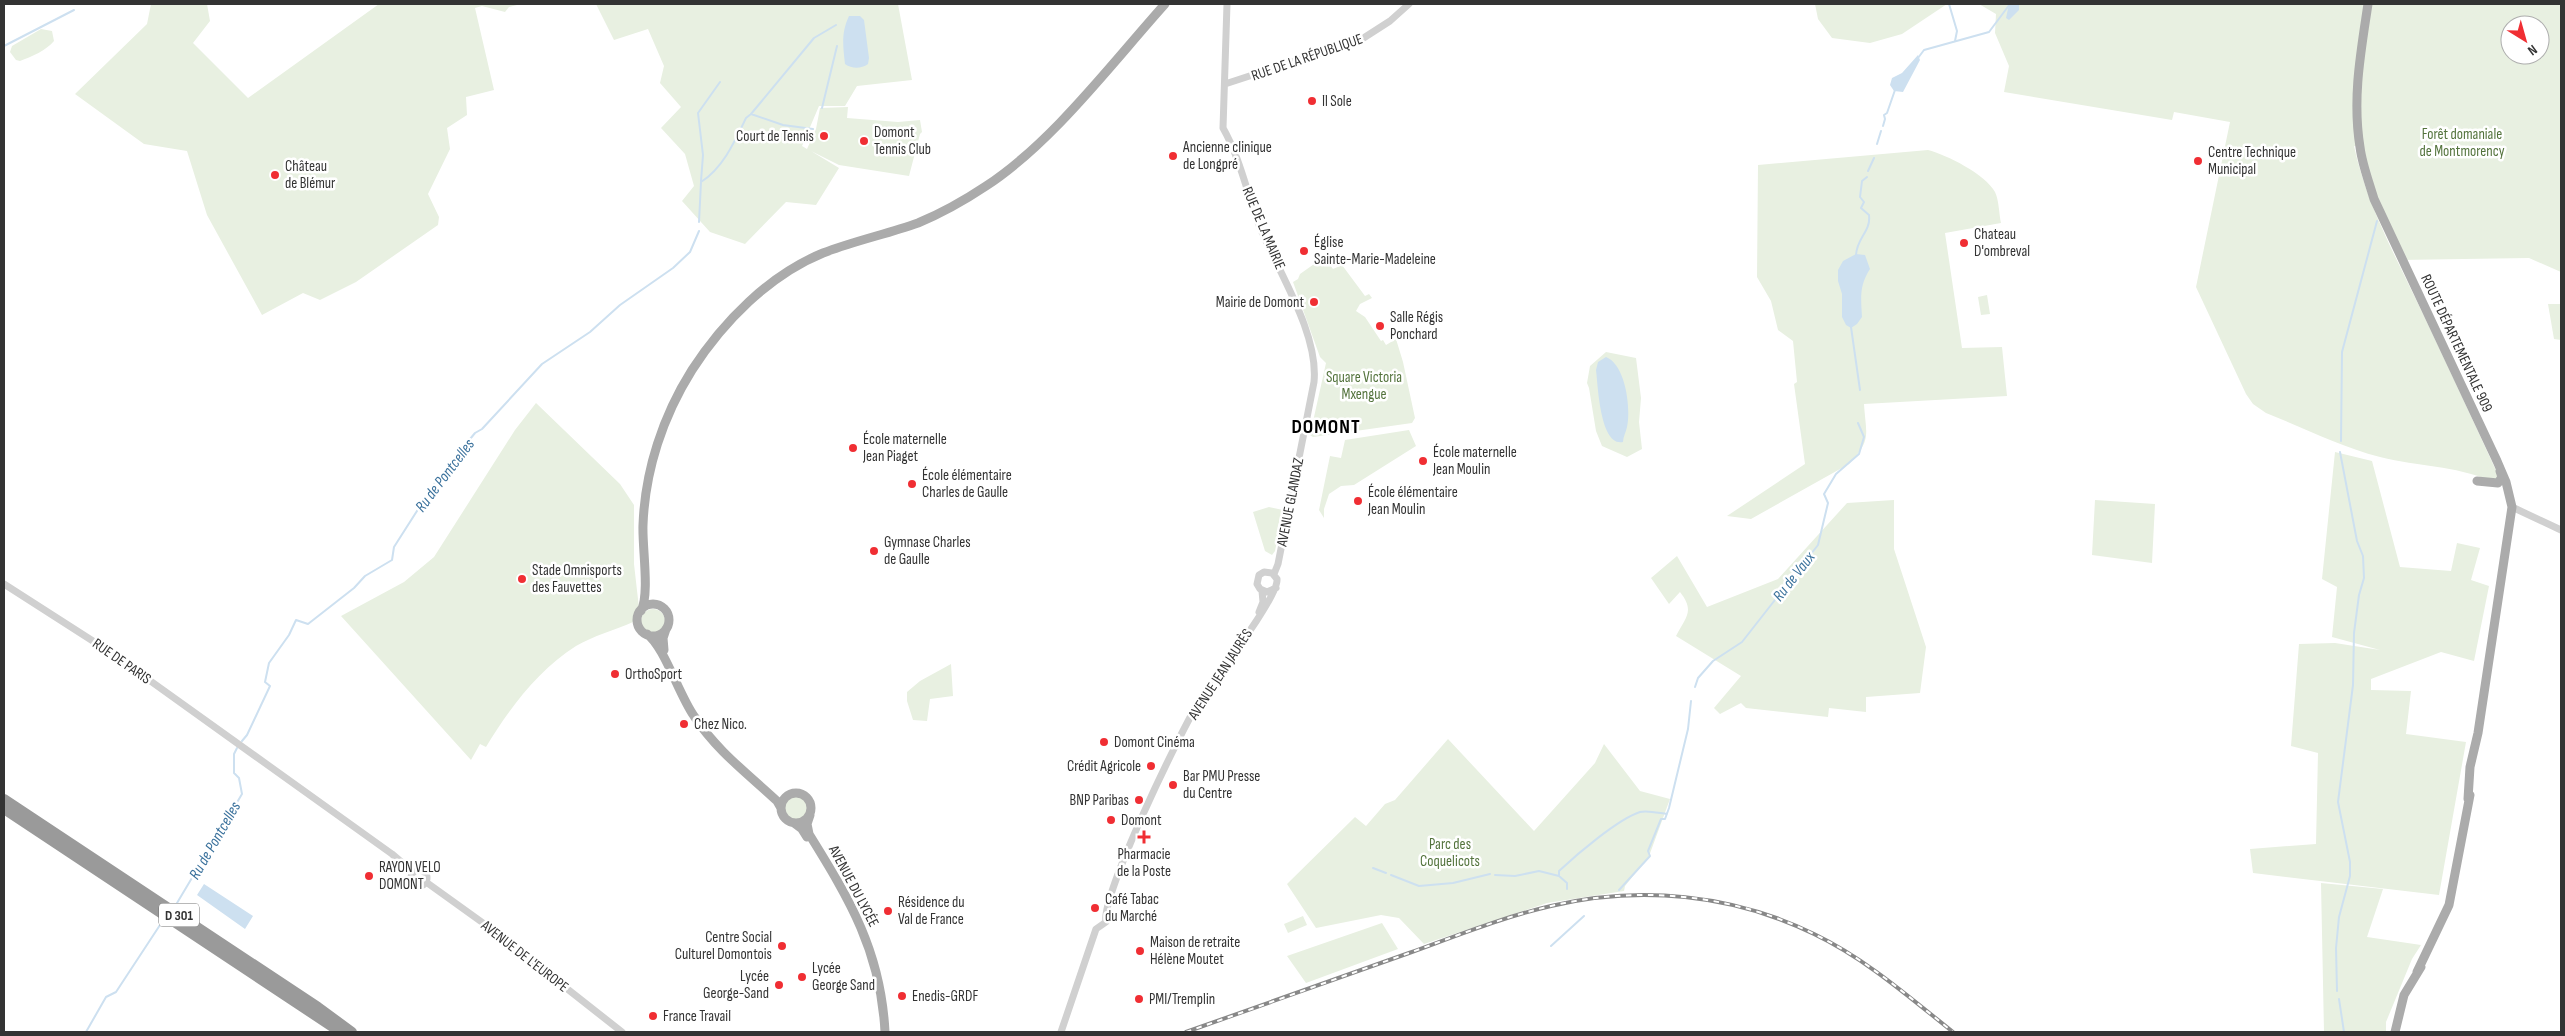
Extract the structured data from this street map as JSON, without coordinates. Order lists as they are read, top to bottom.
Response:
{
  "streets": {
    "highway": ["D 301"],
    "main road": ["ROUTE DÉPARTEMENTALE 909", "AVENUE DU LYCÉE"],
    "street": [
      "RUE DE LA RÉPUBLIQUE",
      "RUE DE LA MAIRIE",
      "AVENUE GLANDAZ",
      "RUE DE PARIS",
      "AVENUE JEAN JAURÈS",
      "AVENUE DE L'EUROPE"
    ]
  },
  "crossings": [
    ["RUE DE LA RÉPUBLIQUE", "RUE DE LA MAIRIE"],
    ["RUE DE LA MAIRIE", "AVENUE GLANDAZ"],
    ["AVENUE GLANDAZ", "AVENUE JEAN JAURÈS"],
    ["RUE DE PARIS", "AVENUE DE L'EUROPE"]
  ],
  "districts": ["DOMONT"],
  "water": ["Ru de Pontcelles", "Ru de Vaux"],
  "parks": ["Forêt domaniale de Montmorency", "Square Victoria Mxengue", "Parc des Coquelicots"],
  "places": {
    "other": [
      "Il Sole",
      "Court de Tennis",
      "Domont Tennis Club",
      "Ancienne clinique de Longpré",
      "Centre Technique Municipal",
      "Château de Blémur",
      "Chateau D'ombreval",
      "Église Sainte-Marie-Madeleine",
      "Mairie de Domont",
      "Salle Régis Ponchard",
      "École maternelle Jean Piaget",
      "École maternelle Jean Moulin",
      "École élémentaire Charles de Gaulle",
      "École élémentaire Jean Moulin",
      "Gymnase Charles de Gaulle",
      "Stade Omnisports des Fauvettes",
      "OrthoSport",
      "Chez Nico.",
      "Domont Cinéma",
      "Crédit Agricole",
      "Bar PMU Presse du Centre",
      "BNP Paribas",
      "Domont",
      "RAYON VELO DOMONT",
      "Café Tabac du Marché",
      "Résidence du Val de France",
      "Centre Social Culturel Domontois",
      "Maison de retraite Hélène Moutet",
      "Lycée George Sand",
      "Lycée George-Sand",
      "Enedis-GRDF",
      "PMI/Tremplin",
      "France Travail"
    ],
    "health": ["Pharmacie de la Poste"]
  },
  "north": "bottom right"
}
